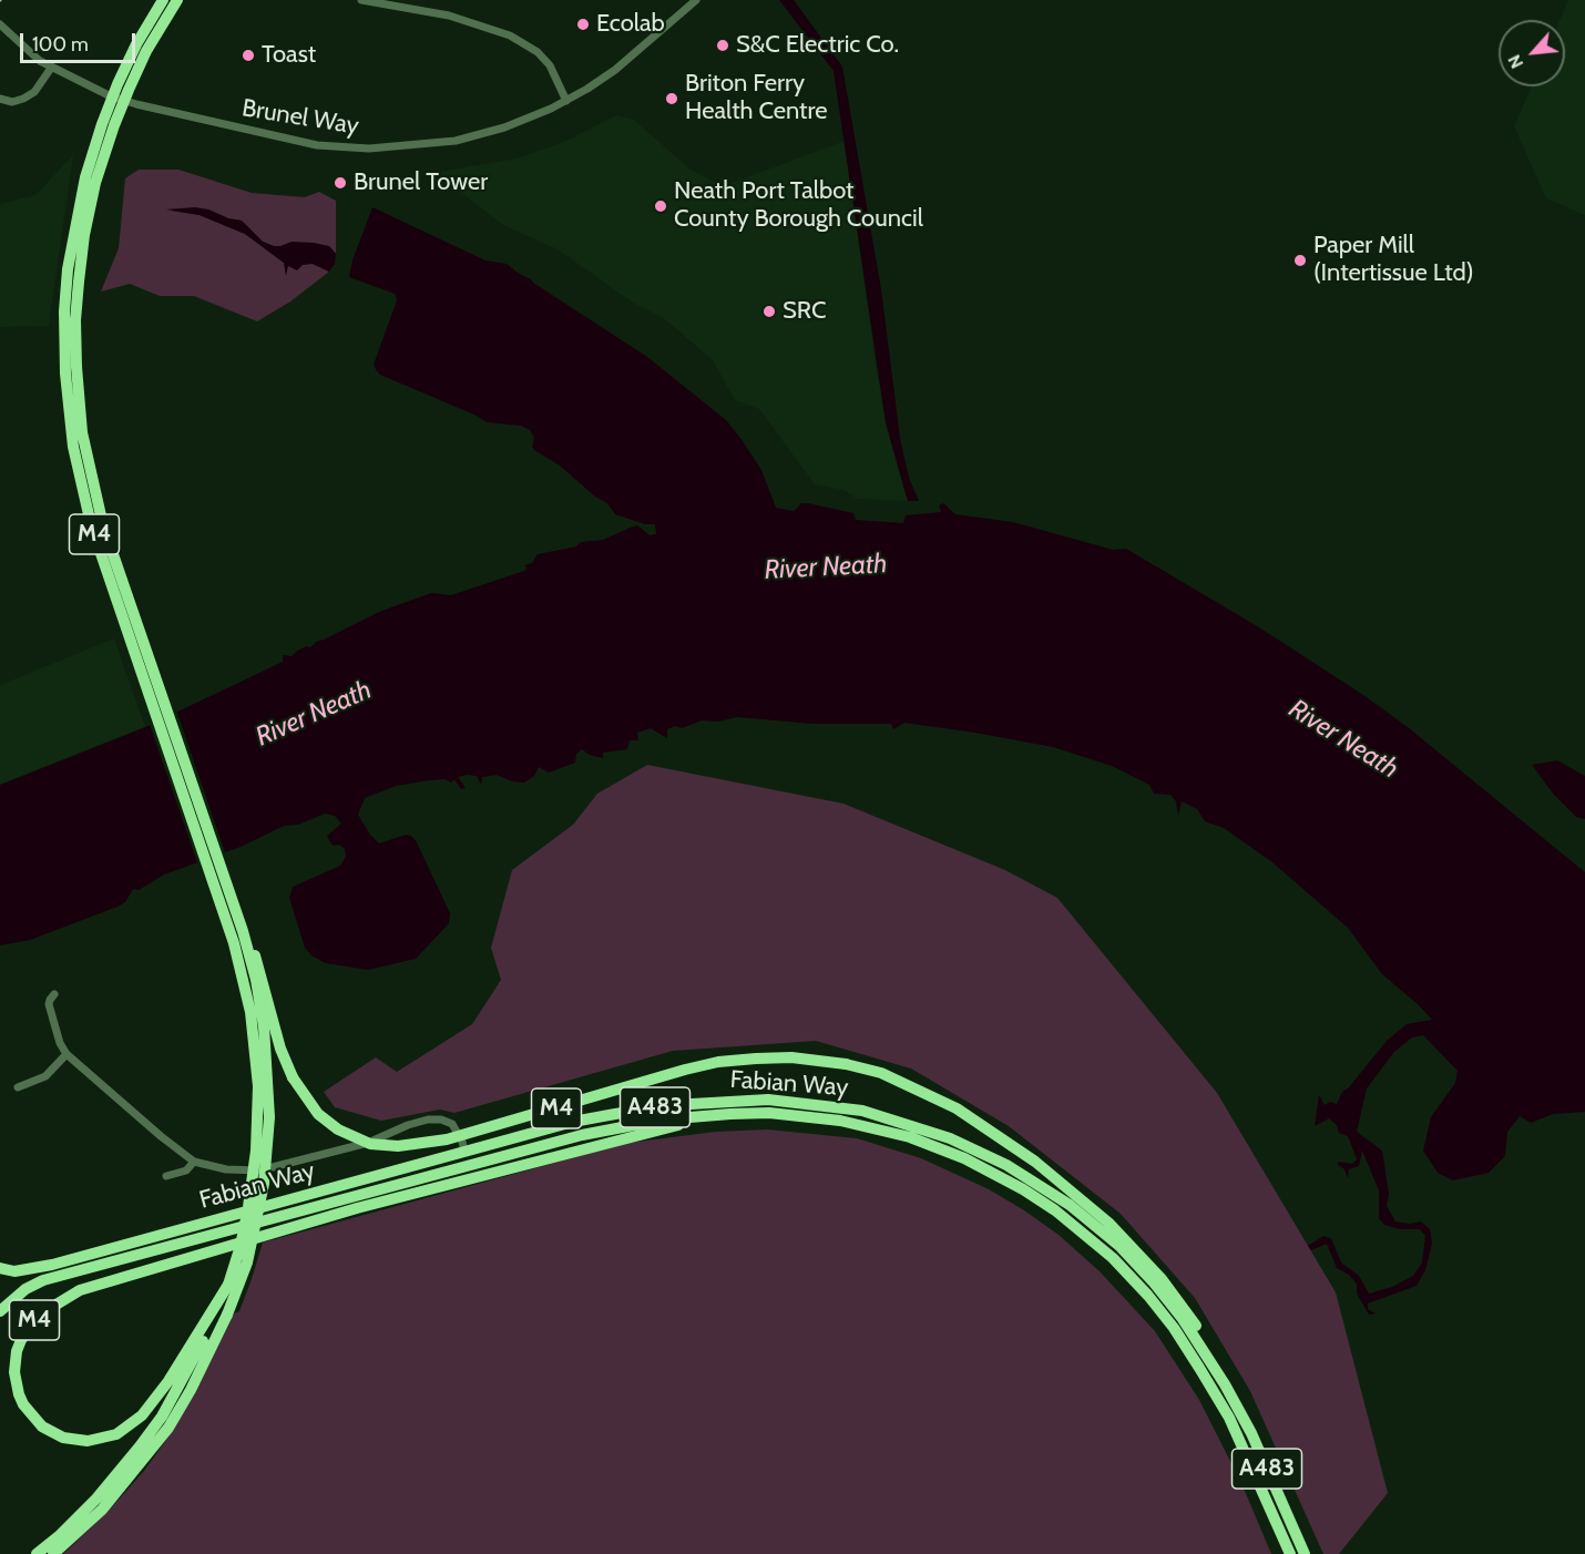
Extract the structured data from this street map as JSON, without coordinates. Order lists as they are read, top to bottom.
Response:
{
  "streets": {
    "highway": ["M4", "Fabian Way", "A483"],
    "street": ["Brunel Way"]
  },
  "crossings": [
    ["M4", "Fabian Way"]
  ],
  "water": ["River Neath"],
  "places": [
    "Ecolab",
    "S&C Electric Co.",
    "Toast",
    "Briton Ferry Health Centre",
    "Brunel Tower",
    "Neath Port Talbot County Borough Council",
    "Paper Mill (Intertissue Ltd)",
    "SRC"
  ],
  "scale_bar": "100 m",
  "north": "bottom left"
}
